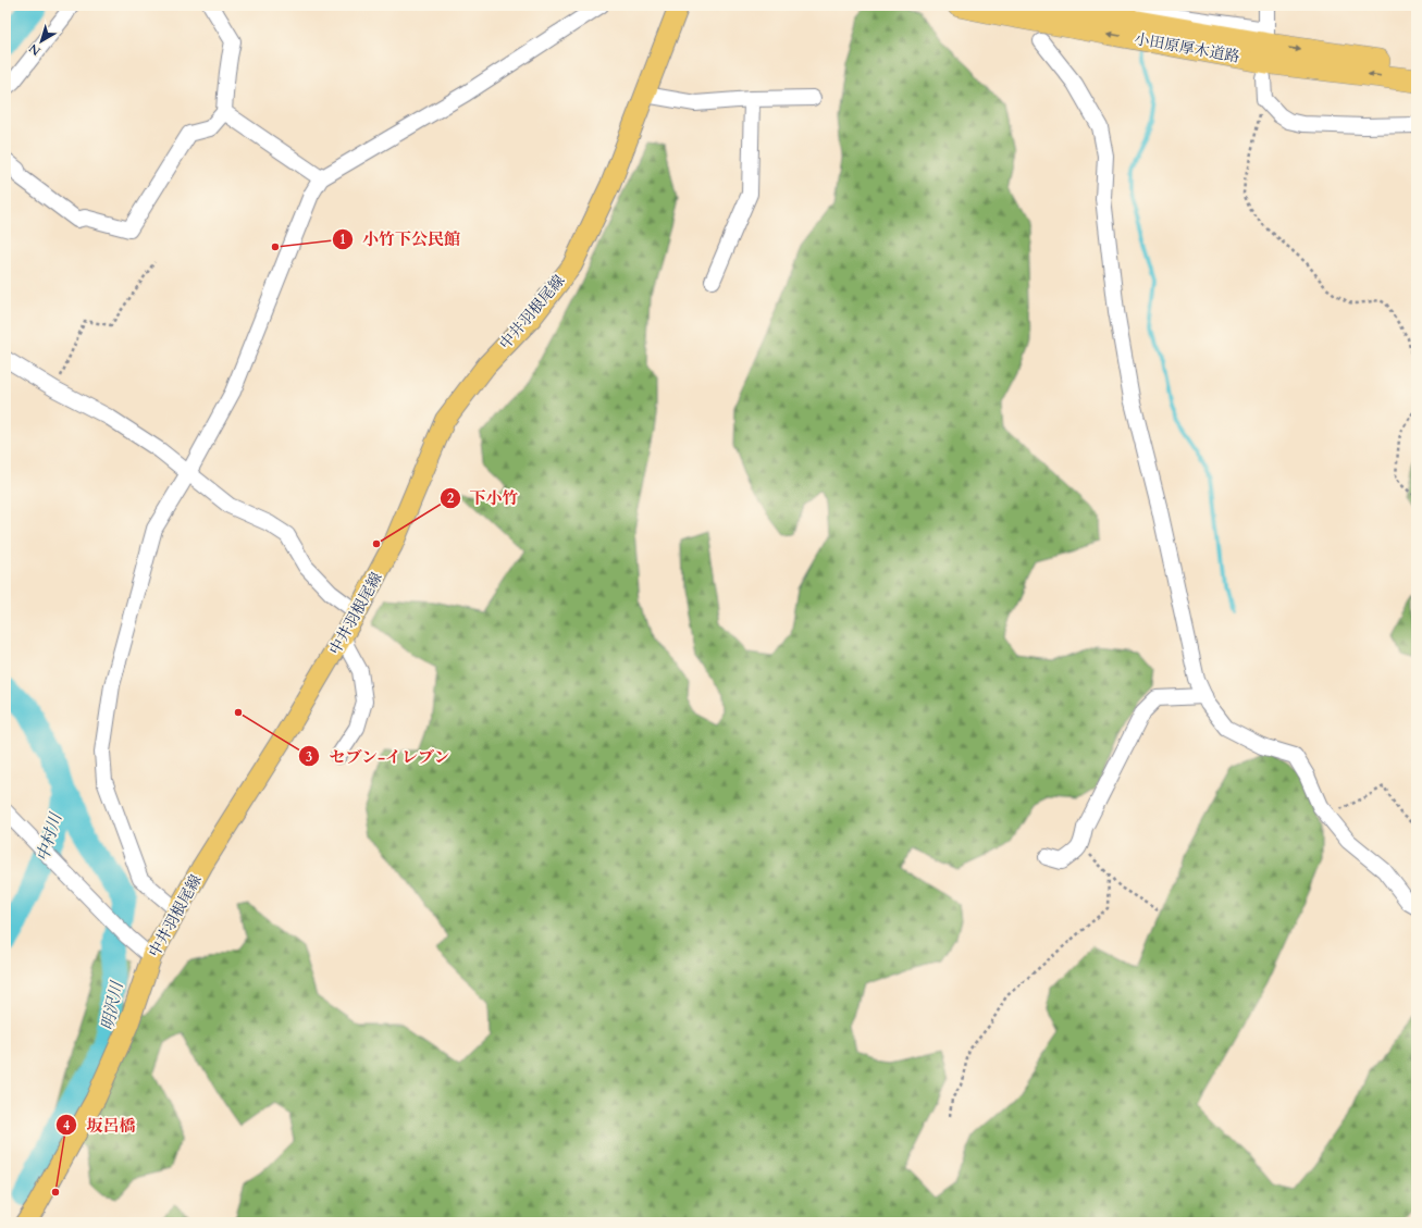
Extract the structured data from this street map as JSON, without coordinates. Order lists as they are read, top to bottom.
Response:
{
  "streets": {
    "highway": ["小田原厚木道路"],
    "main road": ["中井羽根尾線"]
  },
  "water": ["中村川", "明沢川"],
  "places": [
    "小竹下公民館",
    "下小竹",
    "セブン-イレブン",
    "坂呂橋"
  ],
  "north": "bottom left"
}
